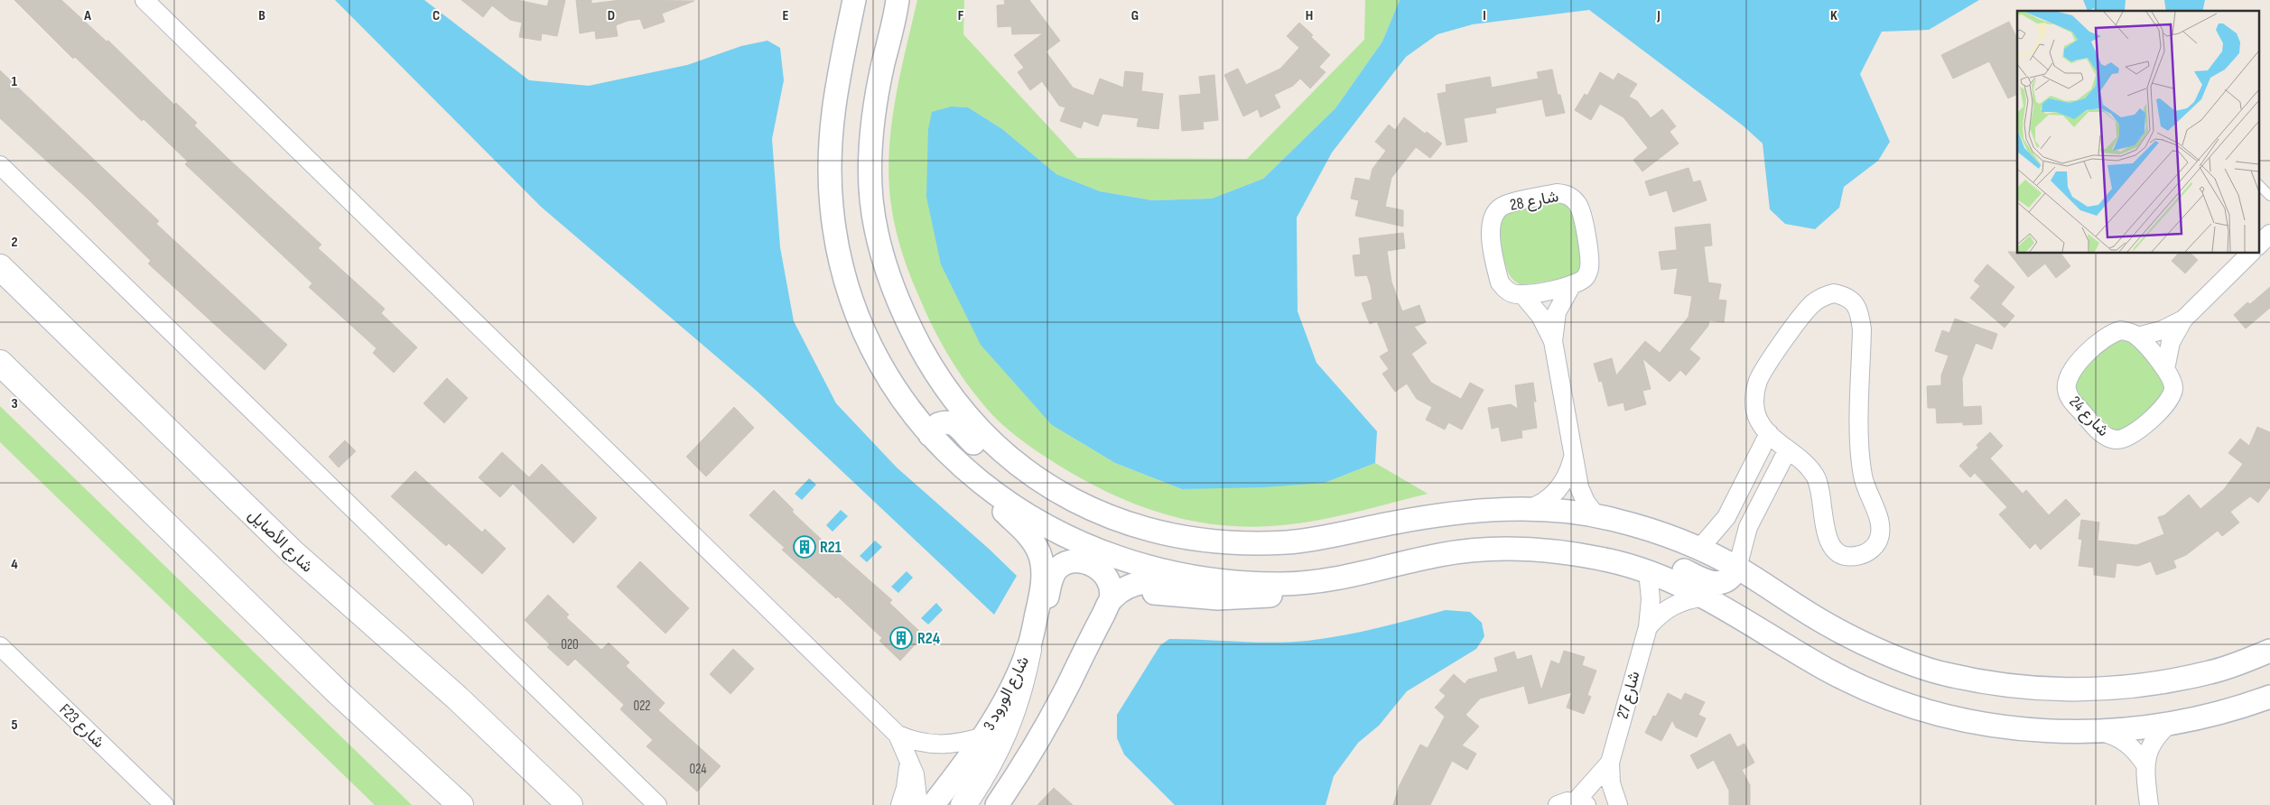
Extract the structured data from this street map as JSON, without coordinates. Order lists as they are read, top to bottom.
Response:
{
  "streets": {
    "main road": ["شارع الأصايل"],
    "street": [
      "شارع 28",
      "شارع 24",
      "شارع الورود 3",
      "شارع 27",
      "F23 شارع"
    ]
  },
  "places": {
    "building": ["R21", "R24"]
  },
  "house_numbers": ["020", "022", "024"],
  "grid": {
    "columns": [
      "A",
      "B",
      "C",
      "D",
      "E",
      "F",
      "G",
      "H",
      "I",
      "J",
      "K"
    ],
    "rows": [
      "1",
      "2",
      "3",
      "4",
      "5"
    ]
  }
}
